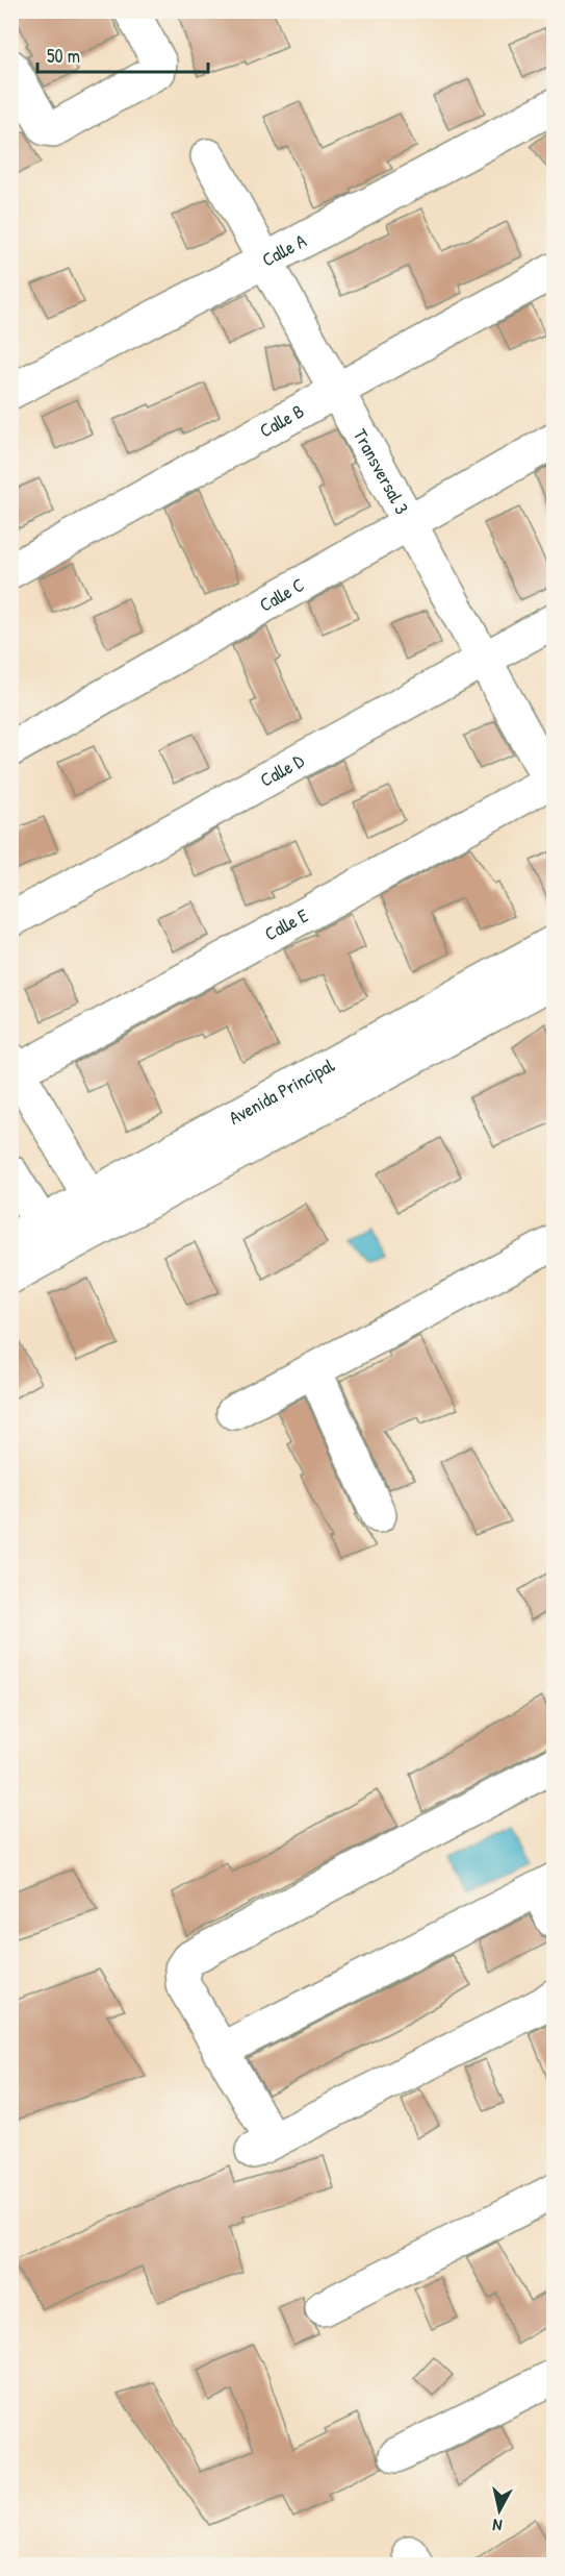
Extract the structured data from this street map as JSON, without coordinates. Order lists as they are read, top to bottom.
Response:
{
  "streets": {
    "street": [
      "Calle A",
      "Calle B",
      "Transversal 3",
      "Calle C",
      "Calle D",
      "Calle E",
      "Avenida Principal"
    ]
  },
  "crossings": [
    ["Calle A", "Transversal 3"],
    ["Calle B", "Transversal 3"],
    ["Transversal 3", "Calle C"],
    ["Transversal 3", "Calle D"],
    ["Transversal 3", "Calle E"]
  ],
  "scale_bar": "50 m",
  "north": "bottom"
}
